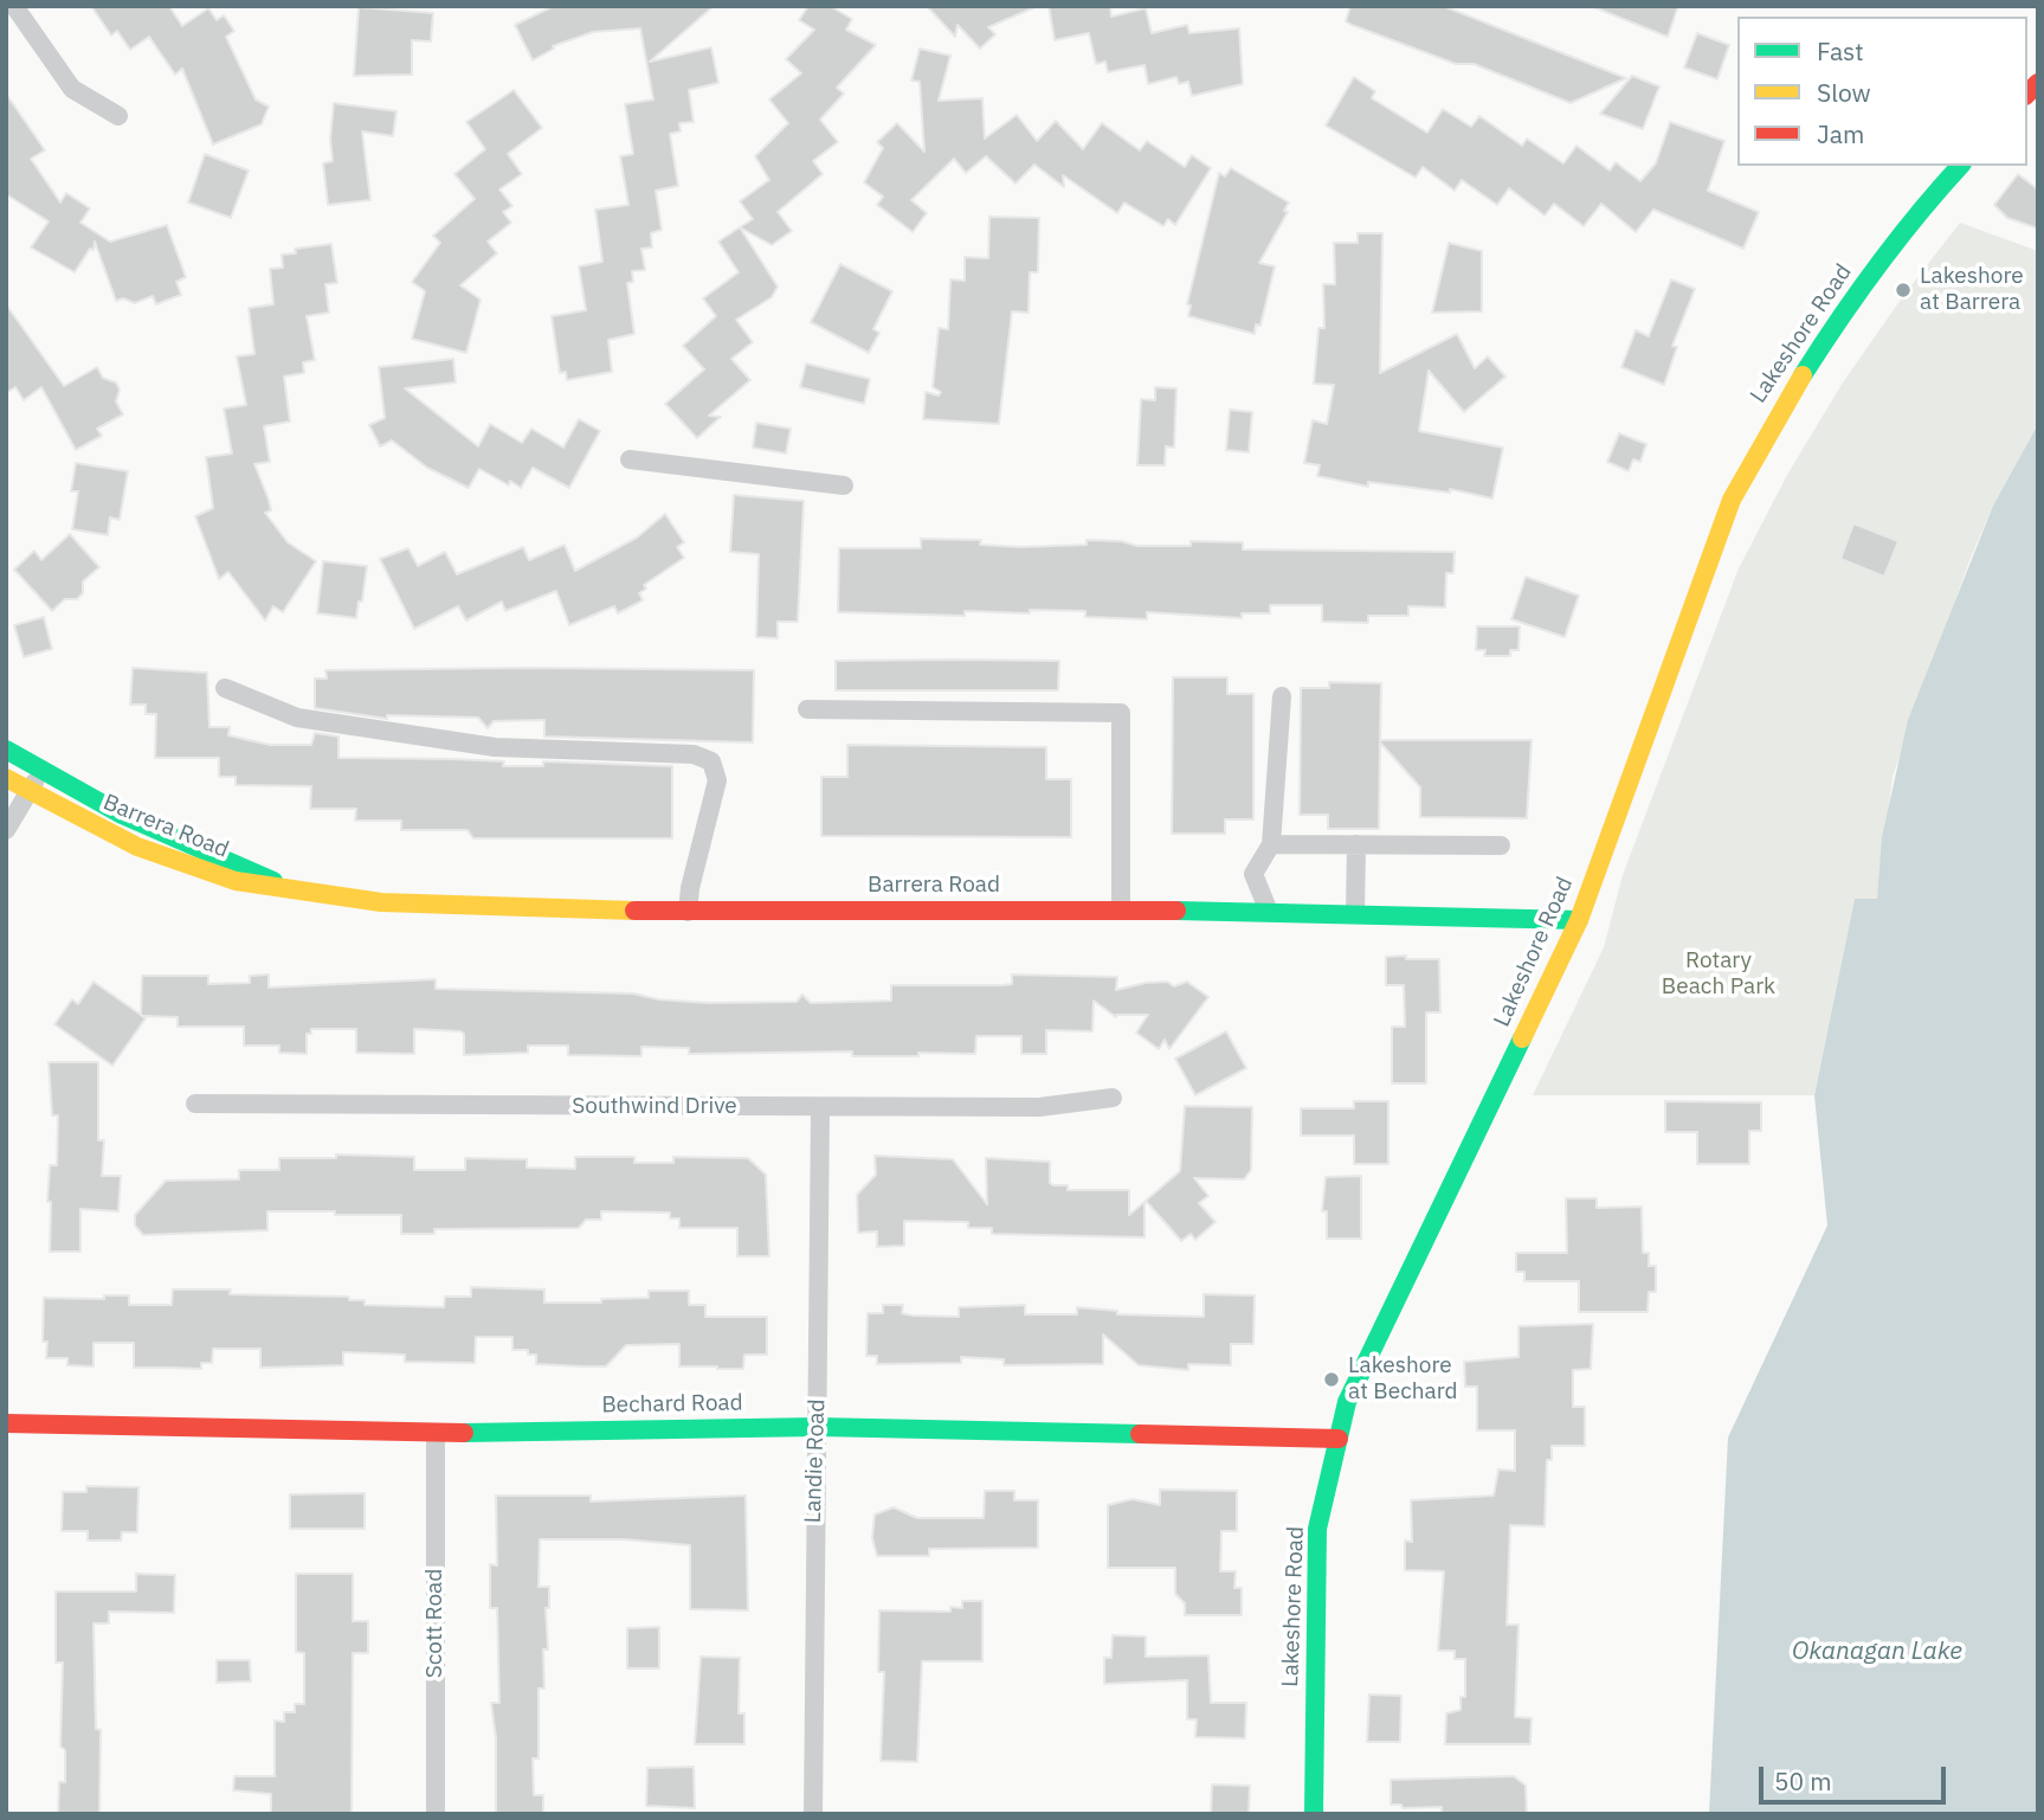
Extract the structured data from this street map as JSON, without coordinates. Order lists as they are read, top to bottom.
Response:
{
  "streets": {
    "street": [
      "Lakeshore Road",
      "Barrera Road",
      "Southwind Drive",
      "Bechard Road",
      "Landie Road",
      "Scott Road"
    ]
  },
  "crossings": [
    ["Lakeshore Road", "Barrera Road"],
    ["Lakeshore Road", "Bechard Road"],
    ["Southwind Drive", "Landie Road"],
    ["Bechard Road", "Landie Road"],
    ["Bechard Road", "Scott Road"]
  ],
  "water": ["Okanagan Lake"],
  "parks": ["Rotary Beach Park"],
  "places": ["Lakeshore at Barrera", "Lakeshore at Bechard"],
  "legend": ["Fast", "Slow", "Jam"],
  "scale_bar": "50 m"
}
